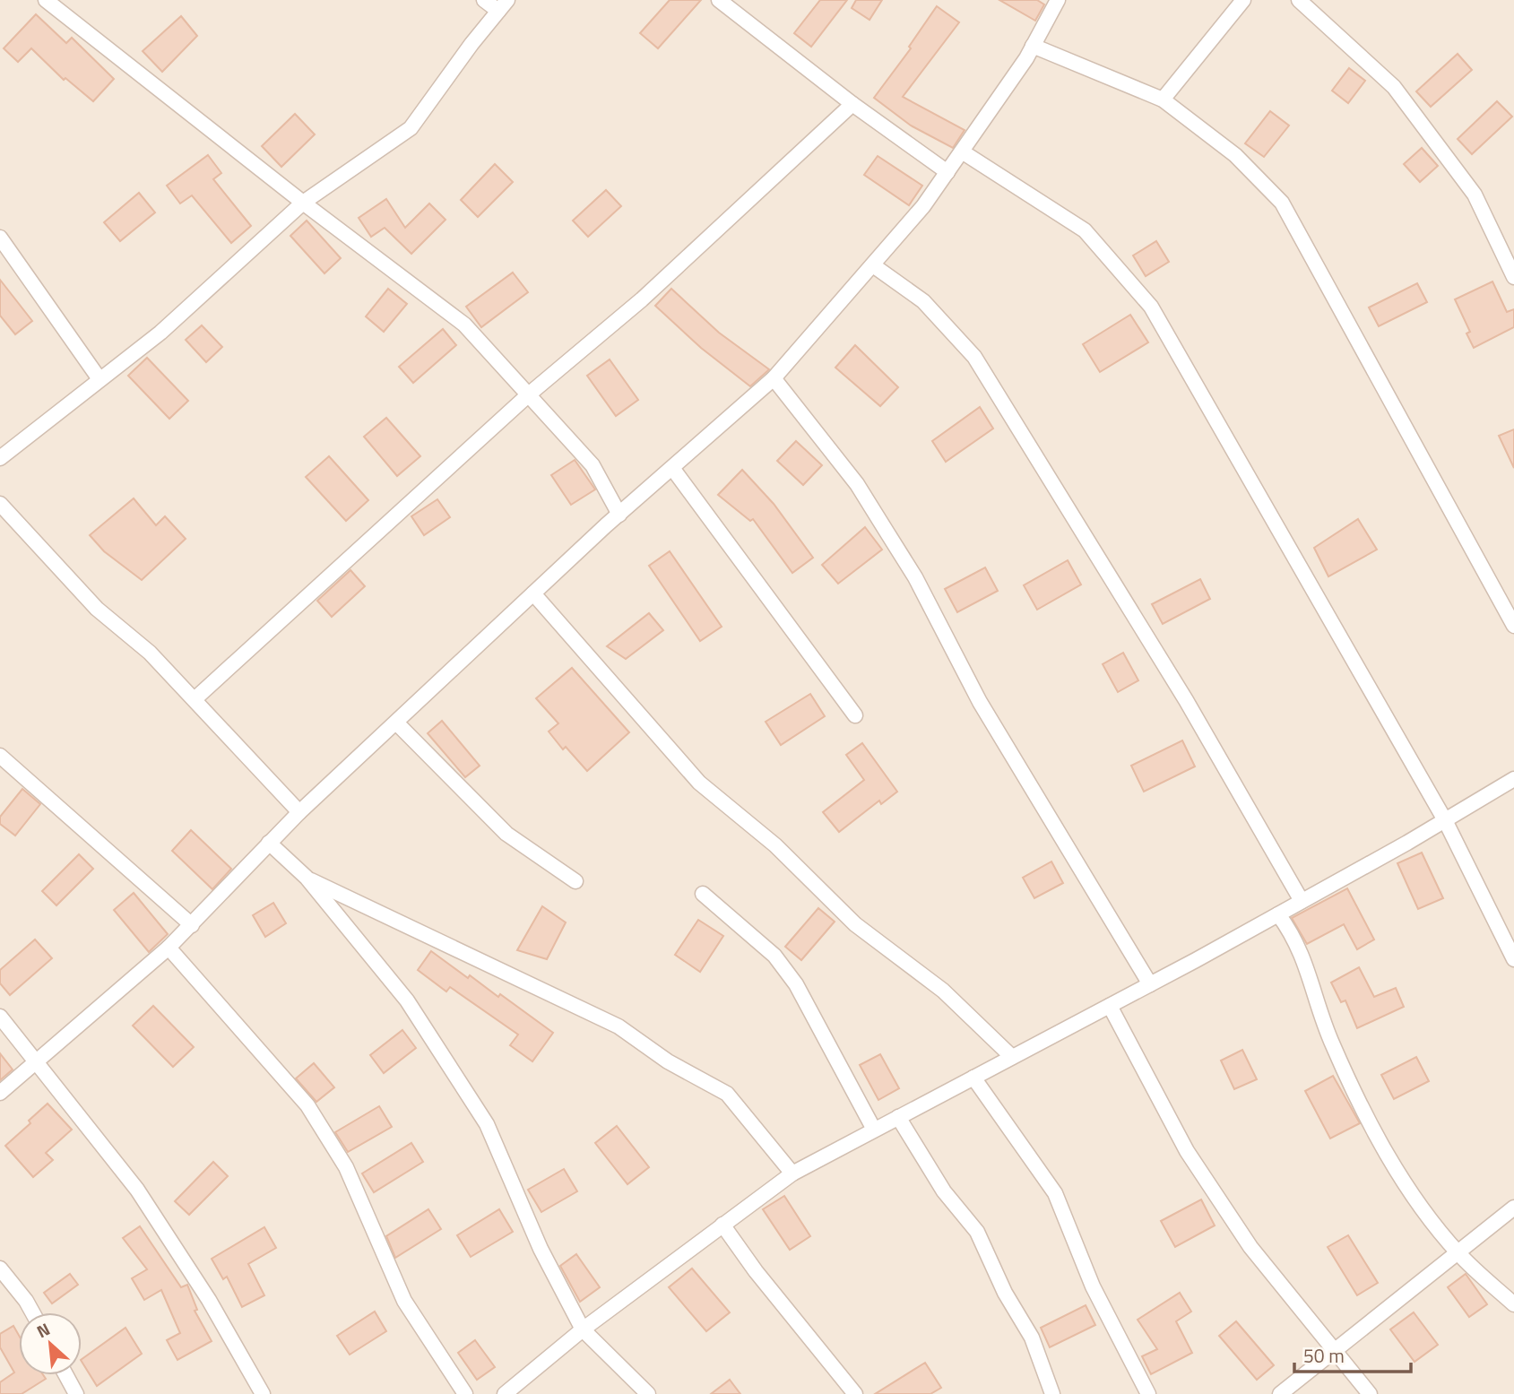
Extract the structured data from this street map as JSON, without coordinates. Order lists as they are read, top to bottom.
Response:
{
  "scale_bar": "50 m",
  "north": "top left"
}
